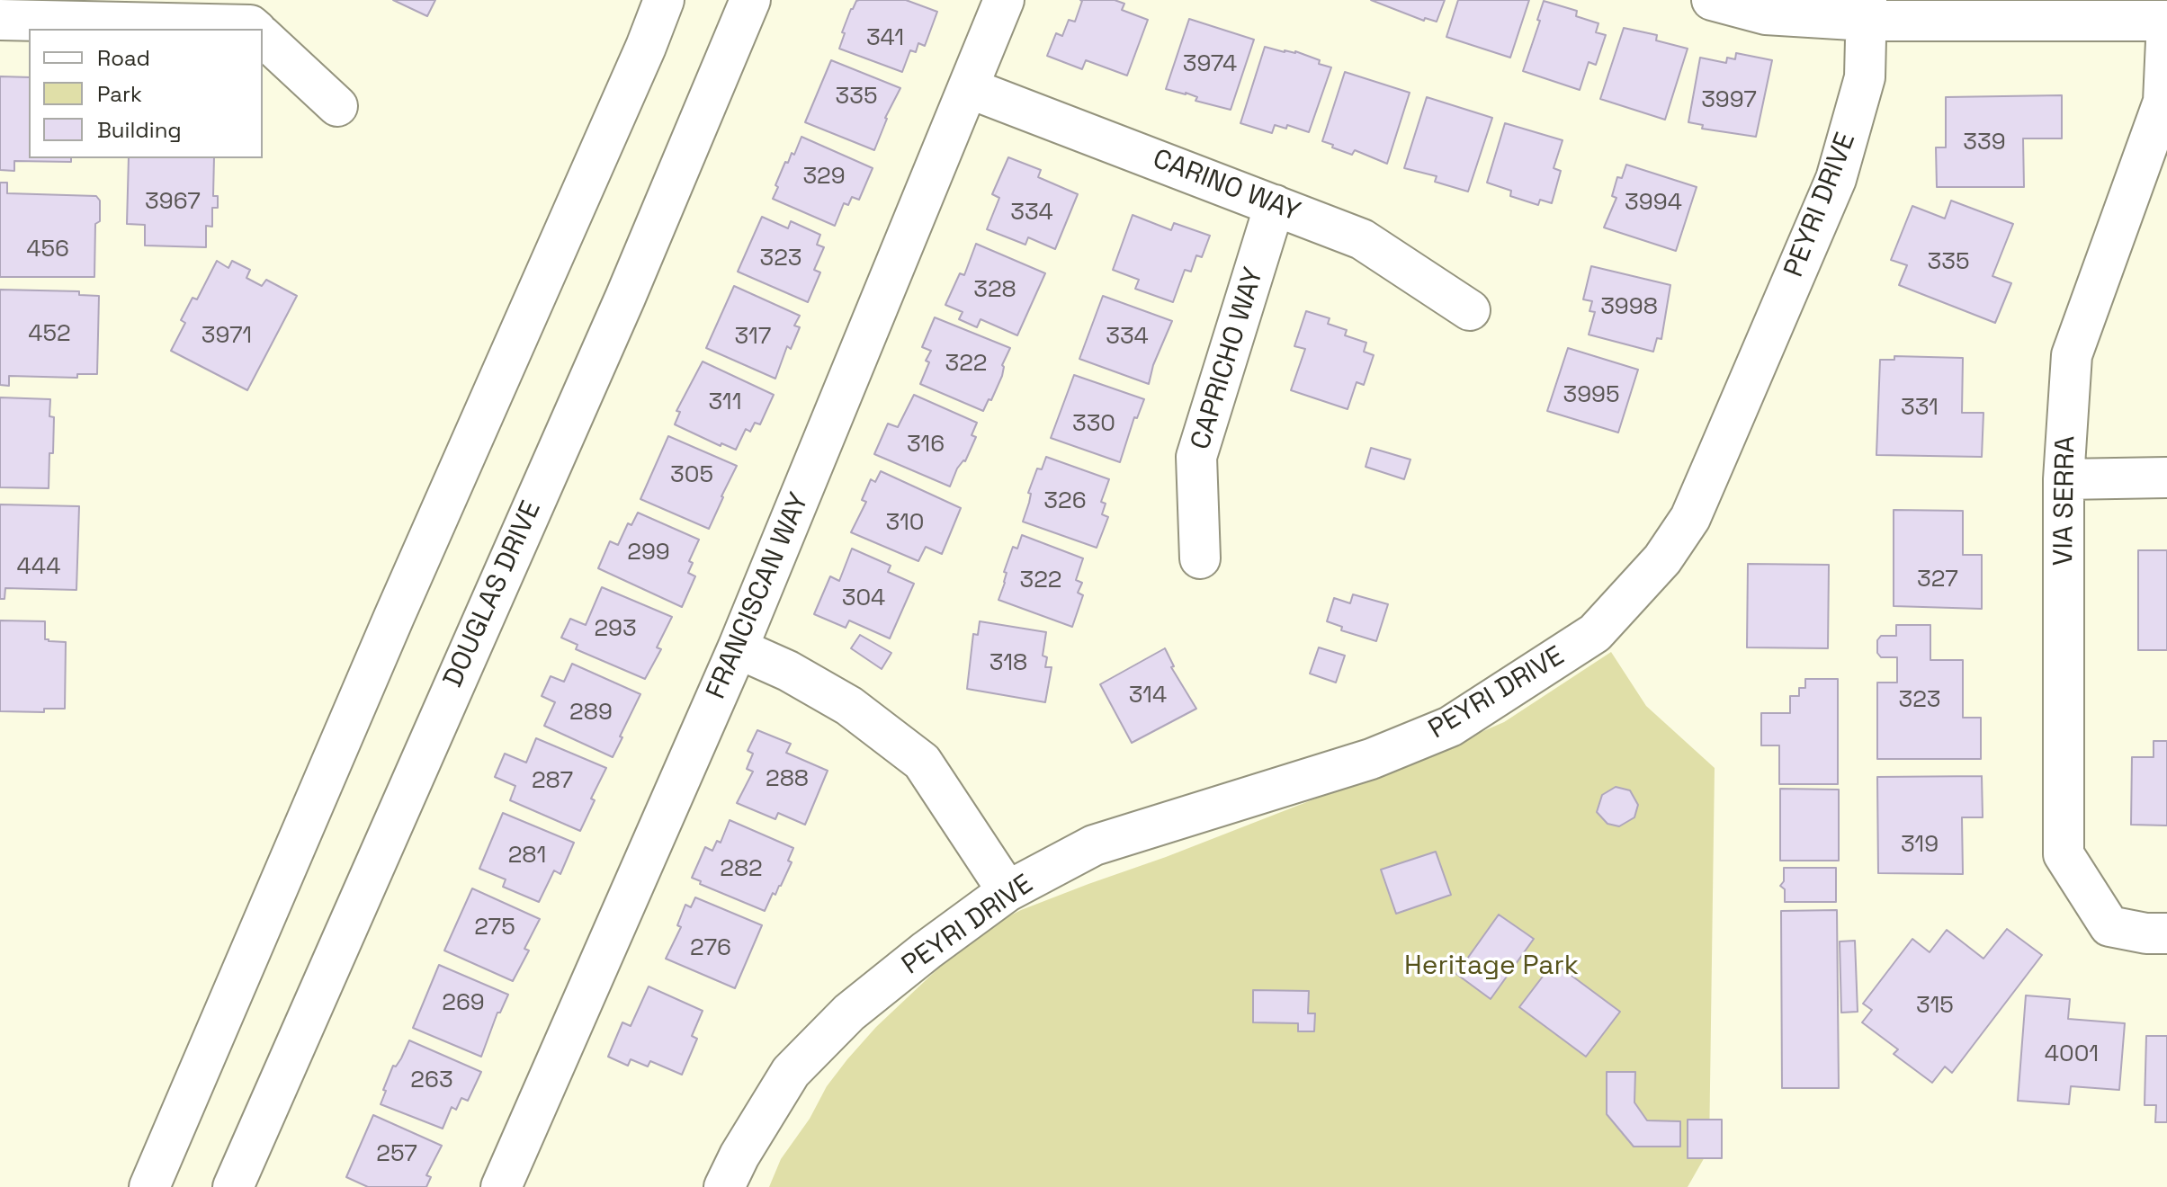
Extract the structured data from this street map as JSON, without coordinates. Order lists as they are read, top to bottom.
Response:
{
  "streets": {
    "street": [
      "CARINO WAY",
      "PEYRI DRIVE",
      "CAPRICHO WAY",
      "VIA SERRA",
      "DOUGLAS DRIVE",
      "FRANCISCAN WAY"
    ]
  },
  "crossings": [
    ["CARINO WAY", "CAPRICHO WAY"],
    ["CARINO WAY", "FRANCISCAN WAY"]
  ],
  "parks": ["Heritage Park"],
  "house_numbers": [
    "341",
    "3974",
    "335",
    "3997",
    "339",
    "329",
    "3967",
    "3994",
    "334",
    "456",
    "323",
    "335",
    "328",
    "3998",
    "452",
    "3971",
    "317",
    "334",
    "322",
    "3995",
    "311",
    "331",
    "330",
    "316",
    "305",
    "326",
    "310",
    "299",
    "444",
    "327",
    "322",
    "304",
    "293",
    "318",
    "314",
    "323",
    "289",
    "288",
    "287",
    "319",
    "281",
    "282",
    "275",
    "276",
    "269",
    "315",
    "4001",
    "263",
    "257"
  ],
  "legend": ["Road", "Park", "Building"]
}
